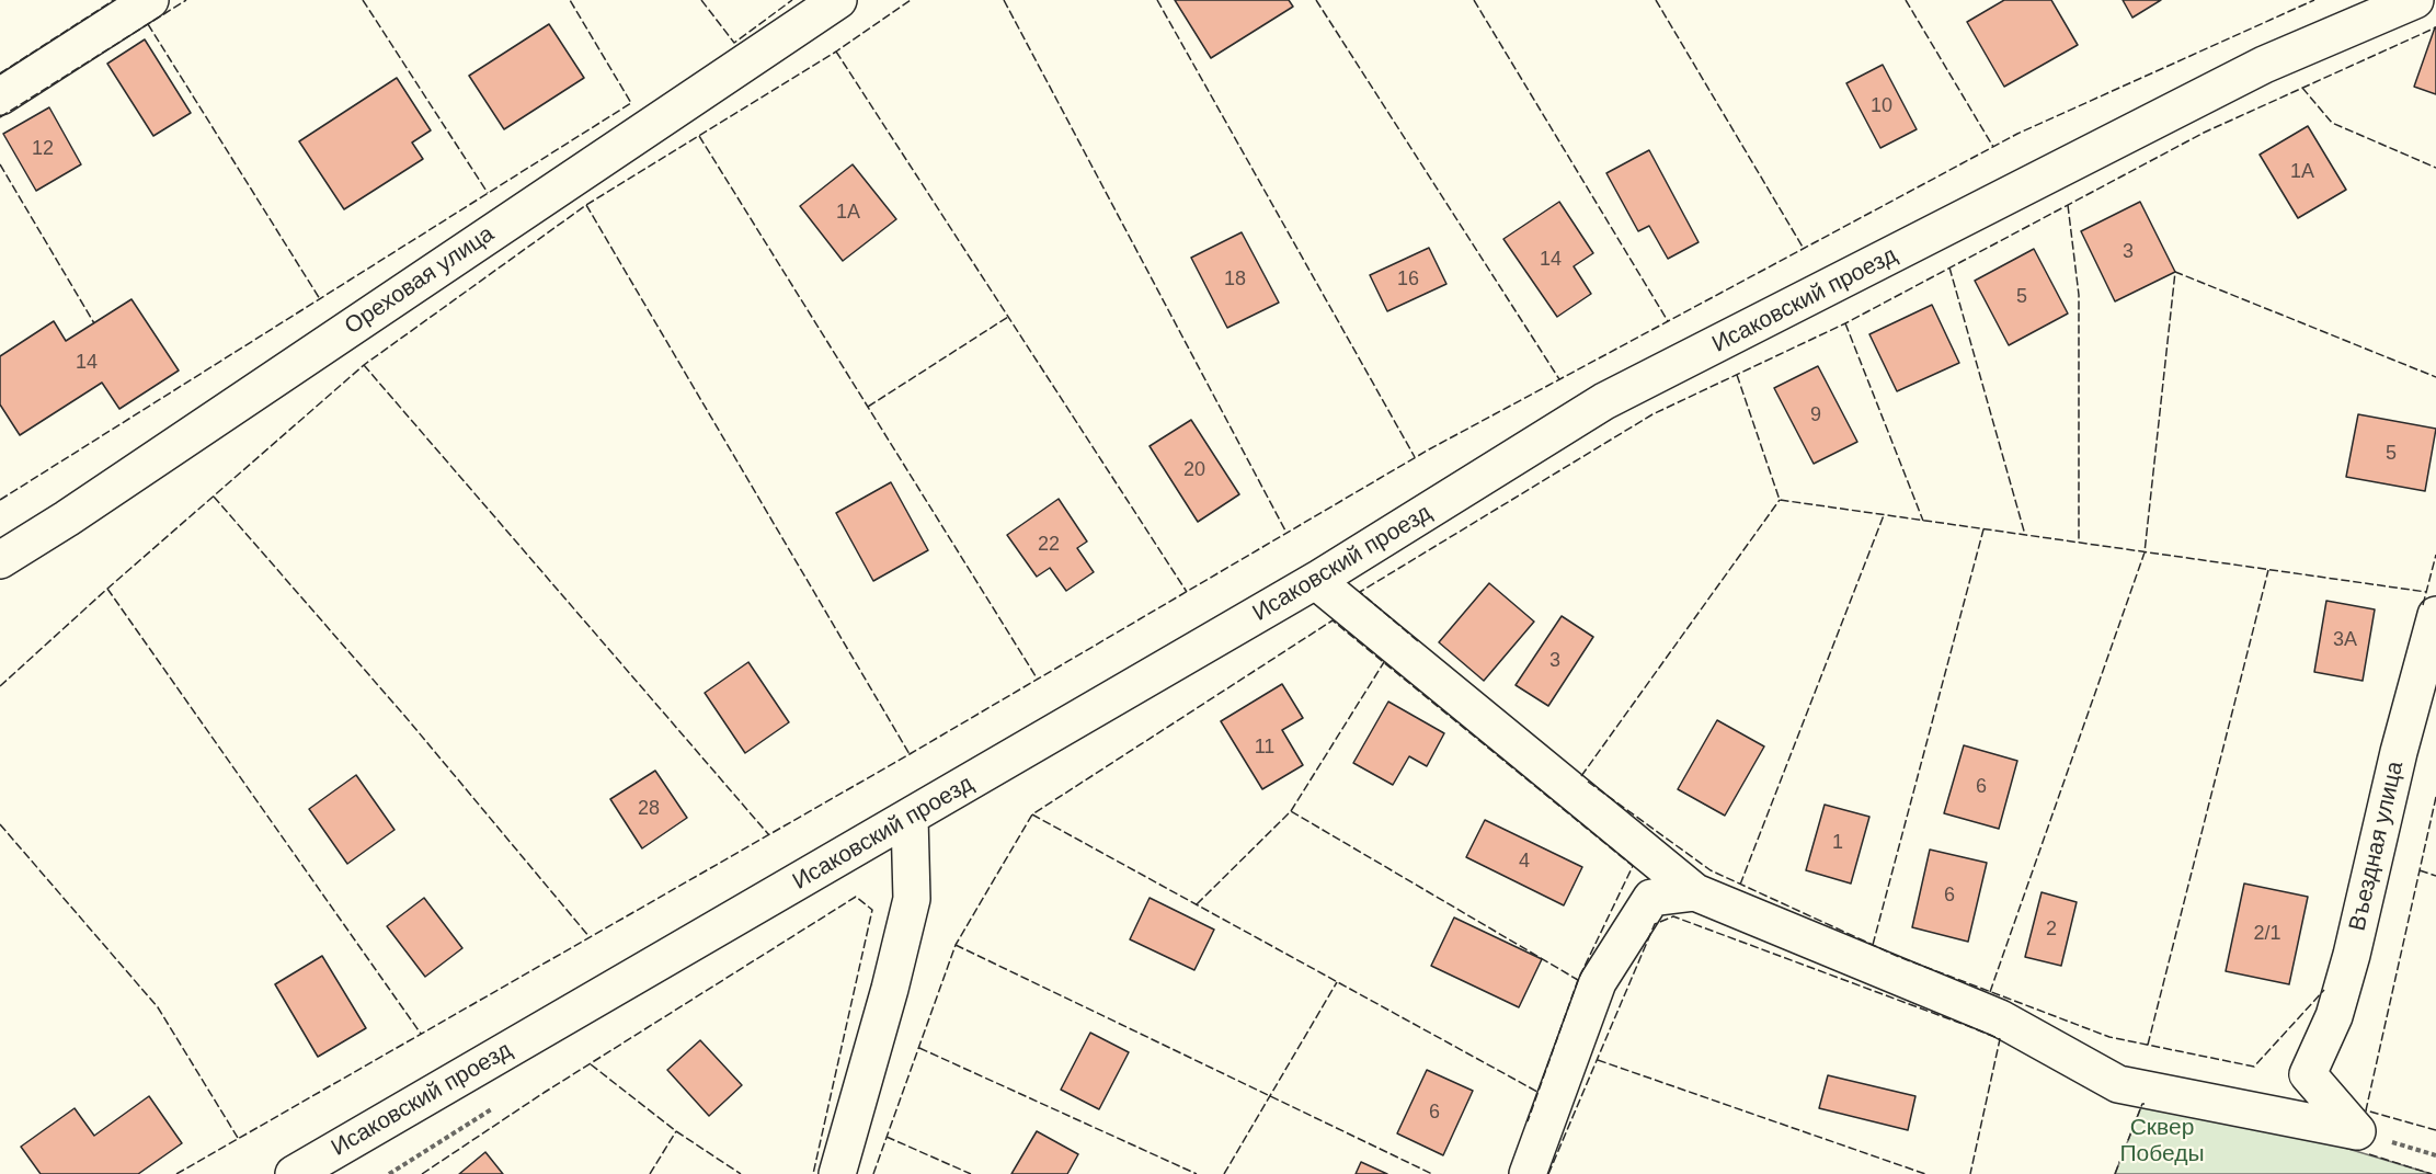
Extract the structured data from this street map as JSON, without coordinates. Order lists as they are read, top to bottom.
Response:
{
  "streets": {
    "street": ["Ореховая улица", "Исаковский проезд", "Въездная улица"]
  },
  "parks": ["Сквер Победы"],
  "house_numbers": [
    "10",
    "12",
    "1А",
    "1А",
    "3",
    "14",
    "18",
    "16",
    "5",
    "14",
    "9",
    "5",
    "20",
    "22",
    "3А",
    "3",
    "11",
    "6",
    "28",
    "1",
    "4",
    "6",
    "2",
    "2/1",
    "6"
  ]
}
